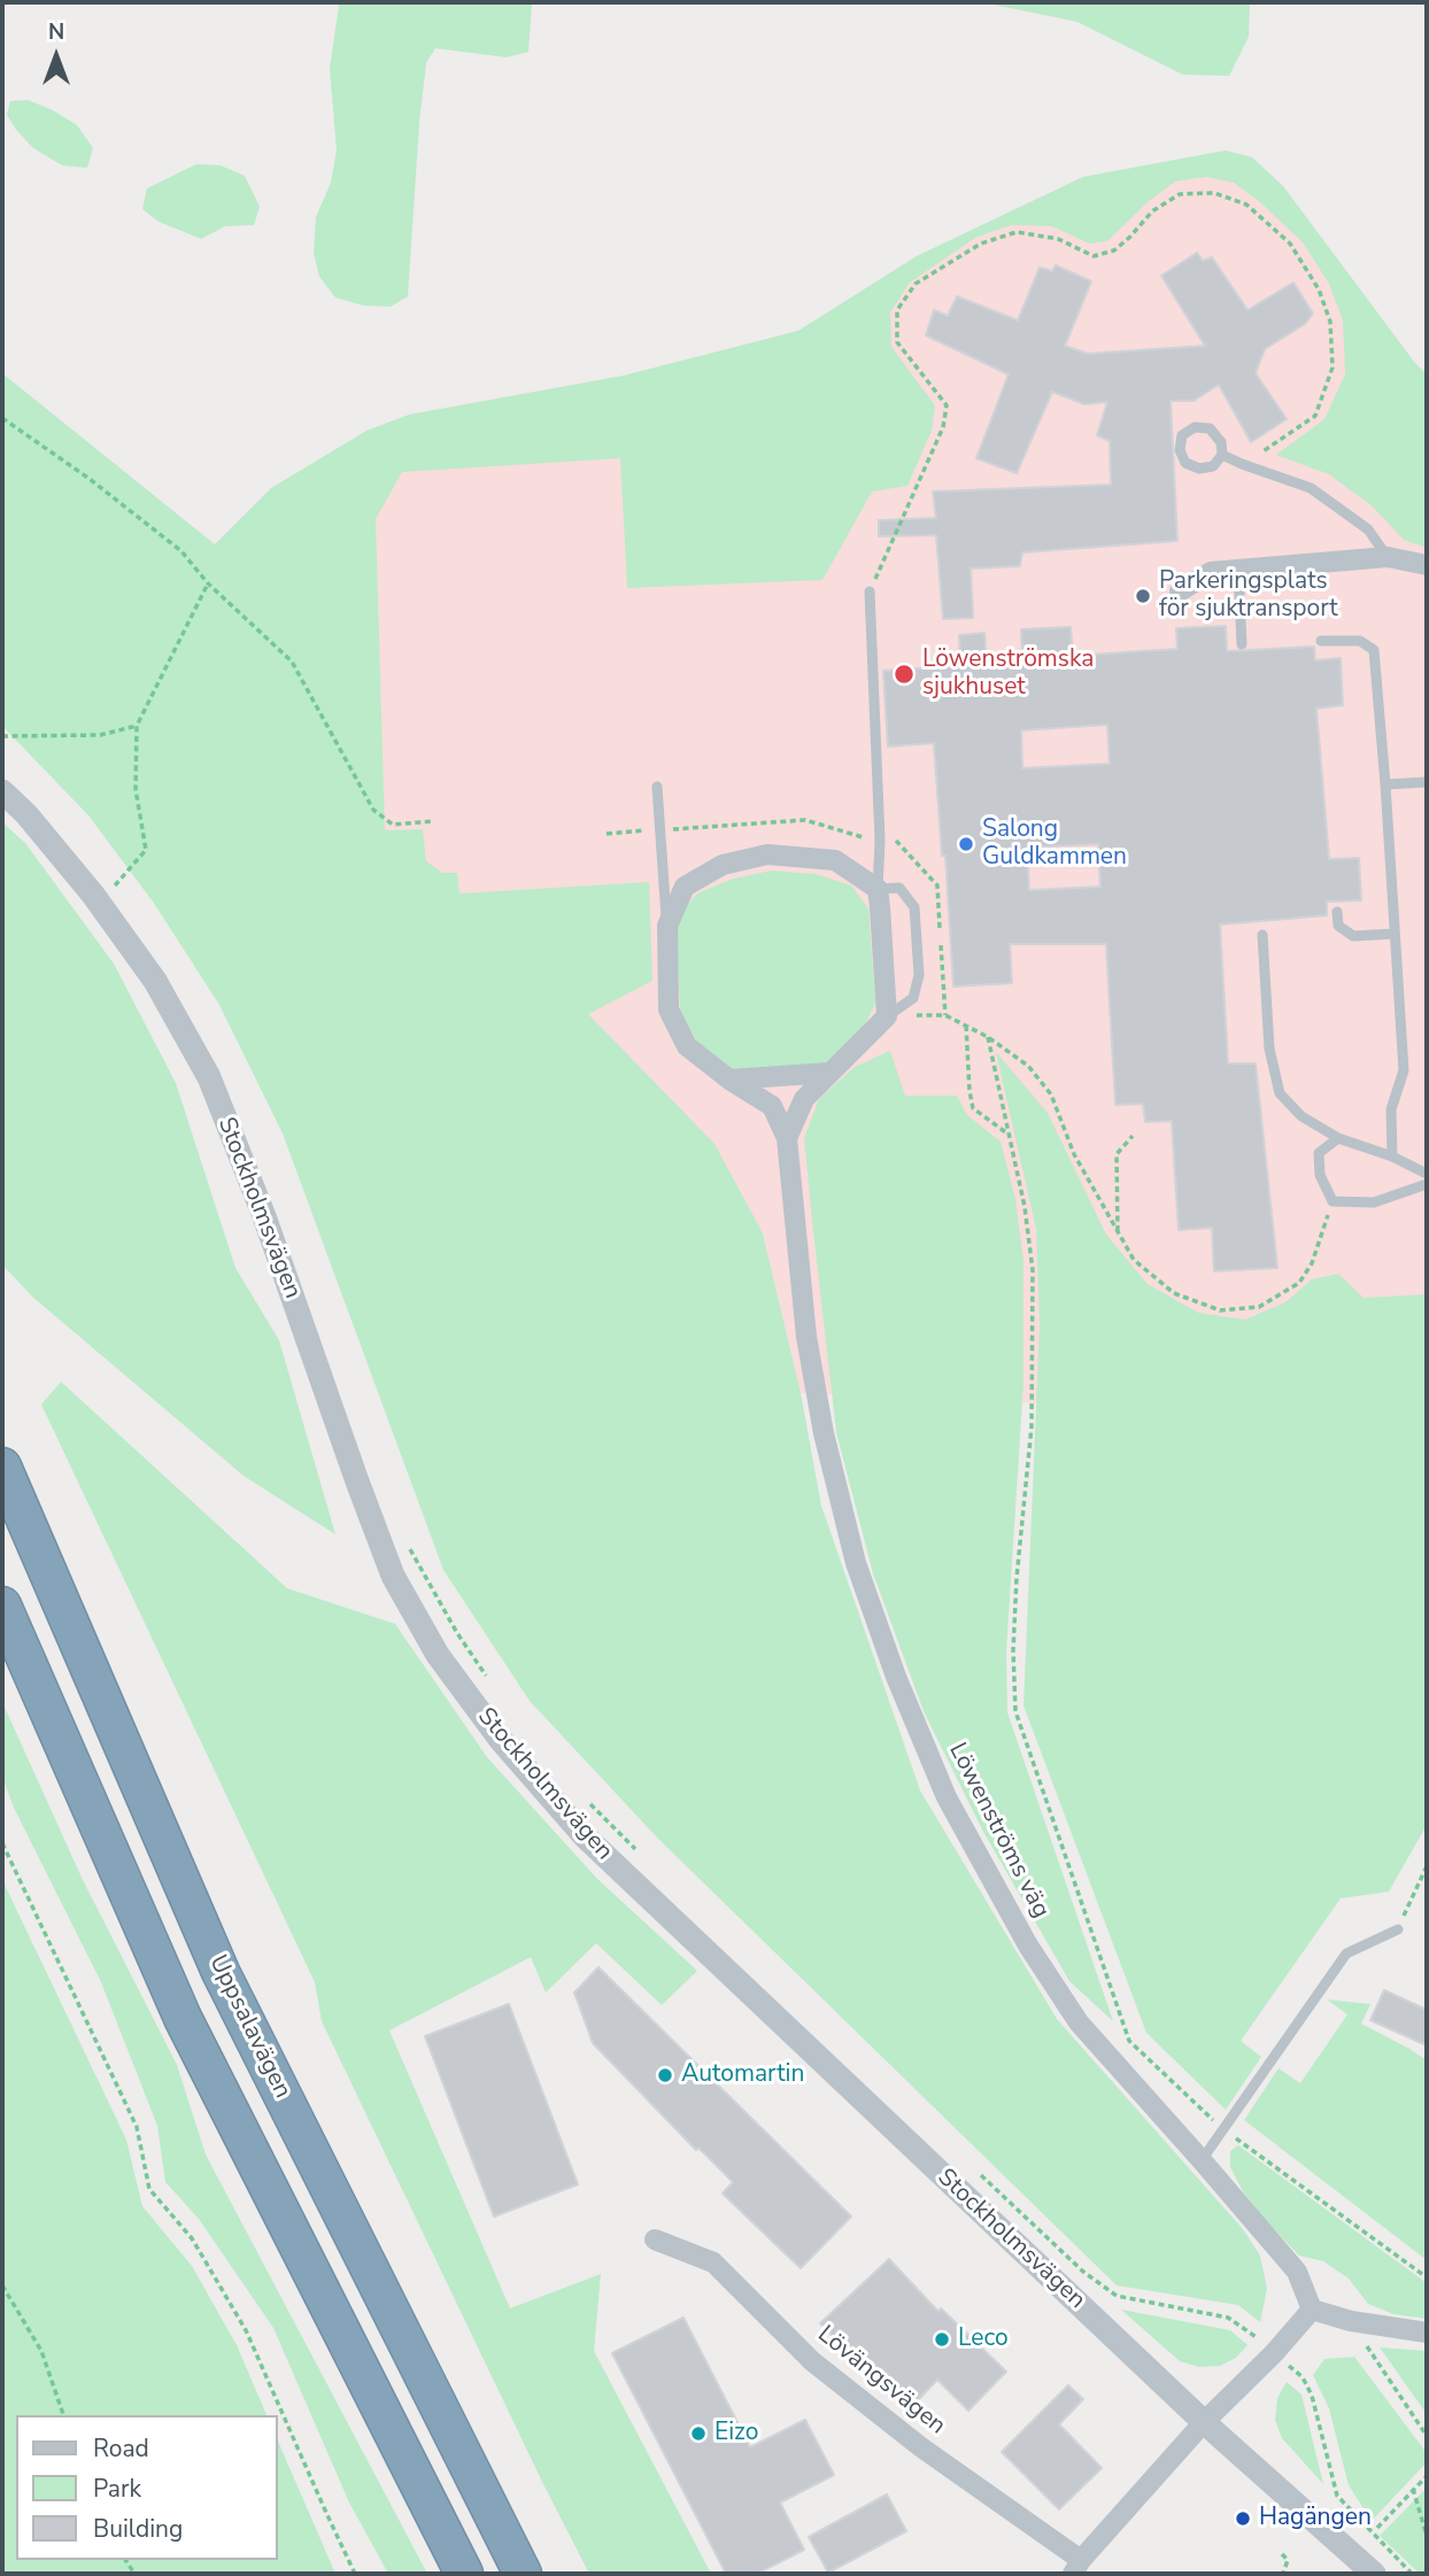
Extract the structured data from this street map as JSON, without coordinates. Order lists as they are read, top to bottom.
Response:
{
  "streets": {
    "highway": ["Uppsalavägen"],
    "street": ["Stockholmsvägen", "Löwenströms väg", "Lövängsvägen"]
  },
  "crossings": [
    ["Stockholmsvägen", "Lövängsvägen"]
  ],
  "places": [
    "Parkeringsplats för sjuktransport",
    "Löwenströmska sjukhuset",
    "Salong Guldkammen",
    "Automartin",
    "Leco",
    "Eizo",
    "Hagängen"
  ],
  "legend": ["Road", "Park", "Building"],
  "north": "top"
}
